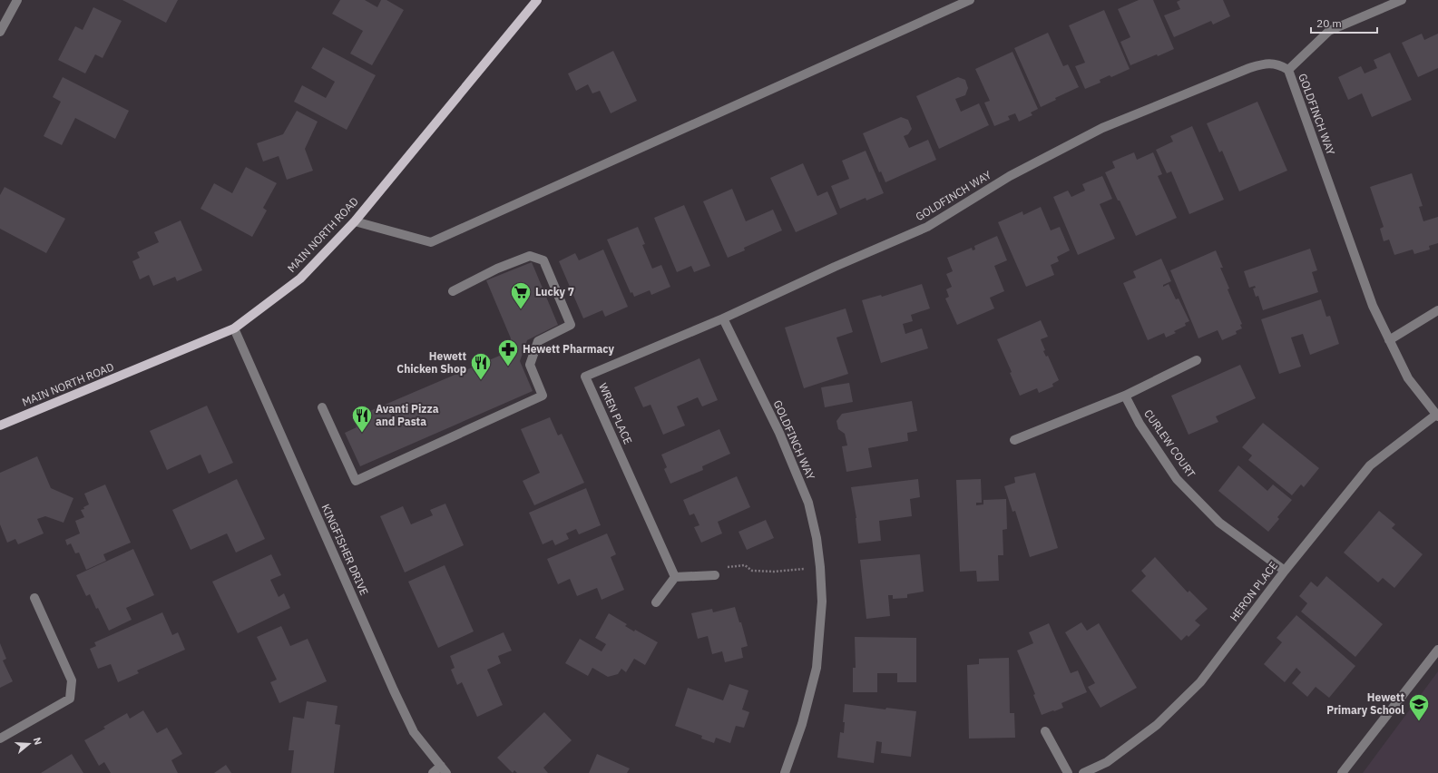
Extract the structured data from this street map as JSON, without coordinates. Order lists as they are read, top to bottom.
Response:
{
  "streets": {
    "main road": ["MAIN NORTH ROAD"],
    "street": [
      "GOLDFINCH WAY",
      "WREN PLACE",
      "CURLEW COURT",
      "KINGFISHER DRIVE",
      "HERON PLACE"
    ]
  },
  "crossings": [
    ["GOLDFINCH WAY", "WREN PLACE"],
    ["GOLDFINCH WAY", "HERON PLACE"],
    ["MAIN NORTH ROAD", "KINGFISHER DRIVE"],
    ["CURLEW COURT", "HERON PLACE"]
  ],
  "places": {
    "supermarket": ["Lucky 7"],
    "pharmacy": ["Hewett Pharmacy"],
    "restaurant": ["Hewett Chicken Shop", "Avanti Pizza and Pasta"],
    "school or university": ["Hewett Primary School"]
  },
  "scale_bar": "20 m",
  "north": "right"
}
